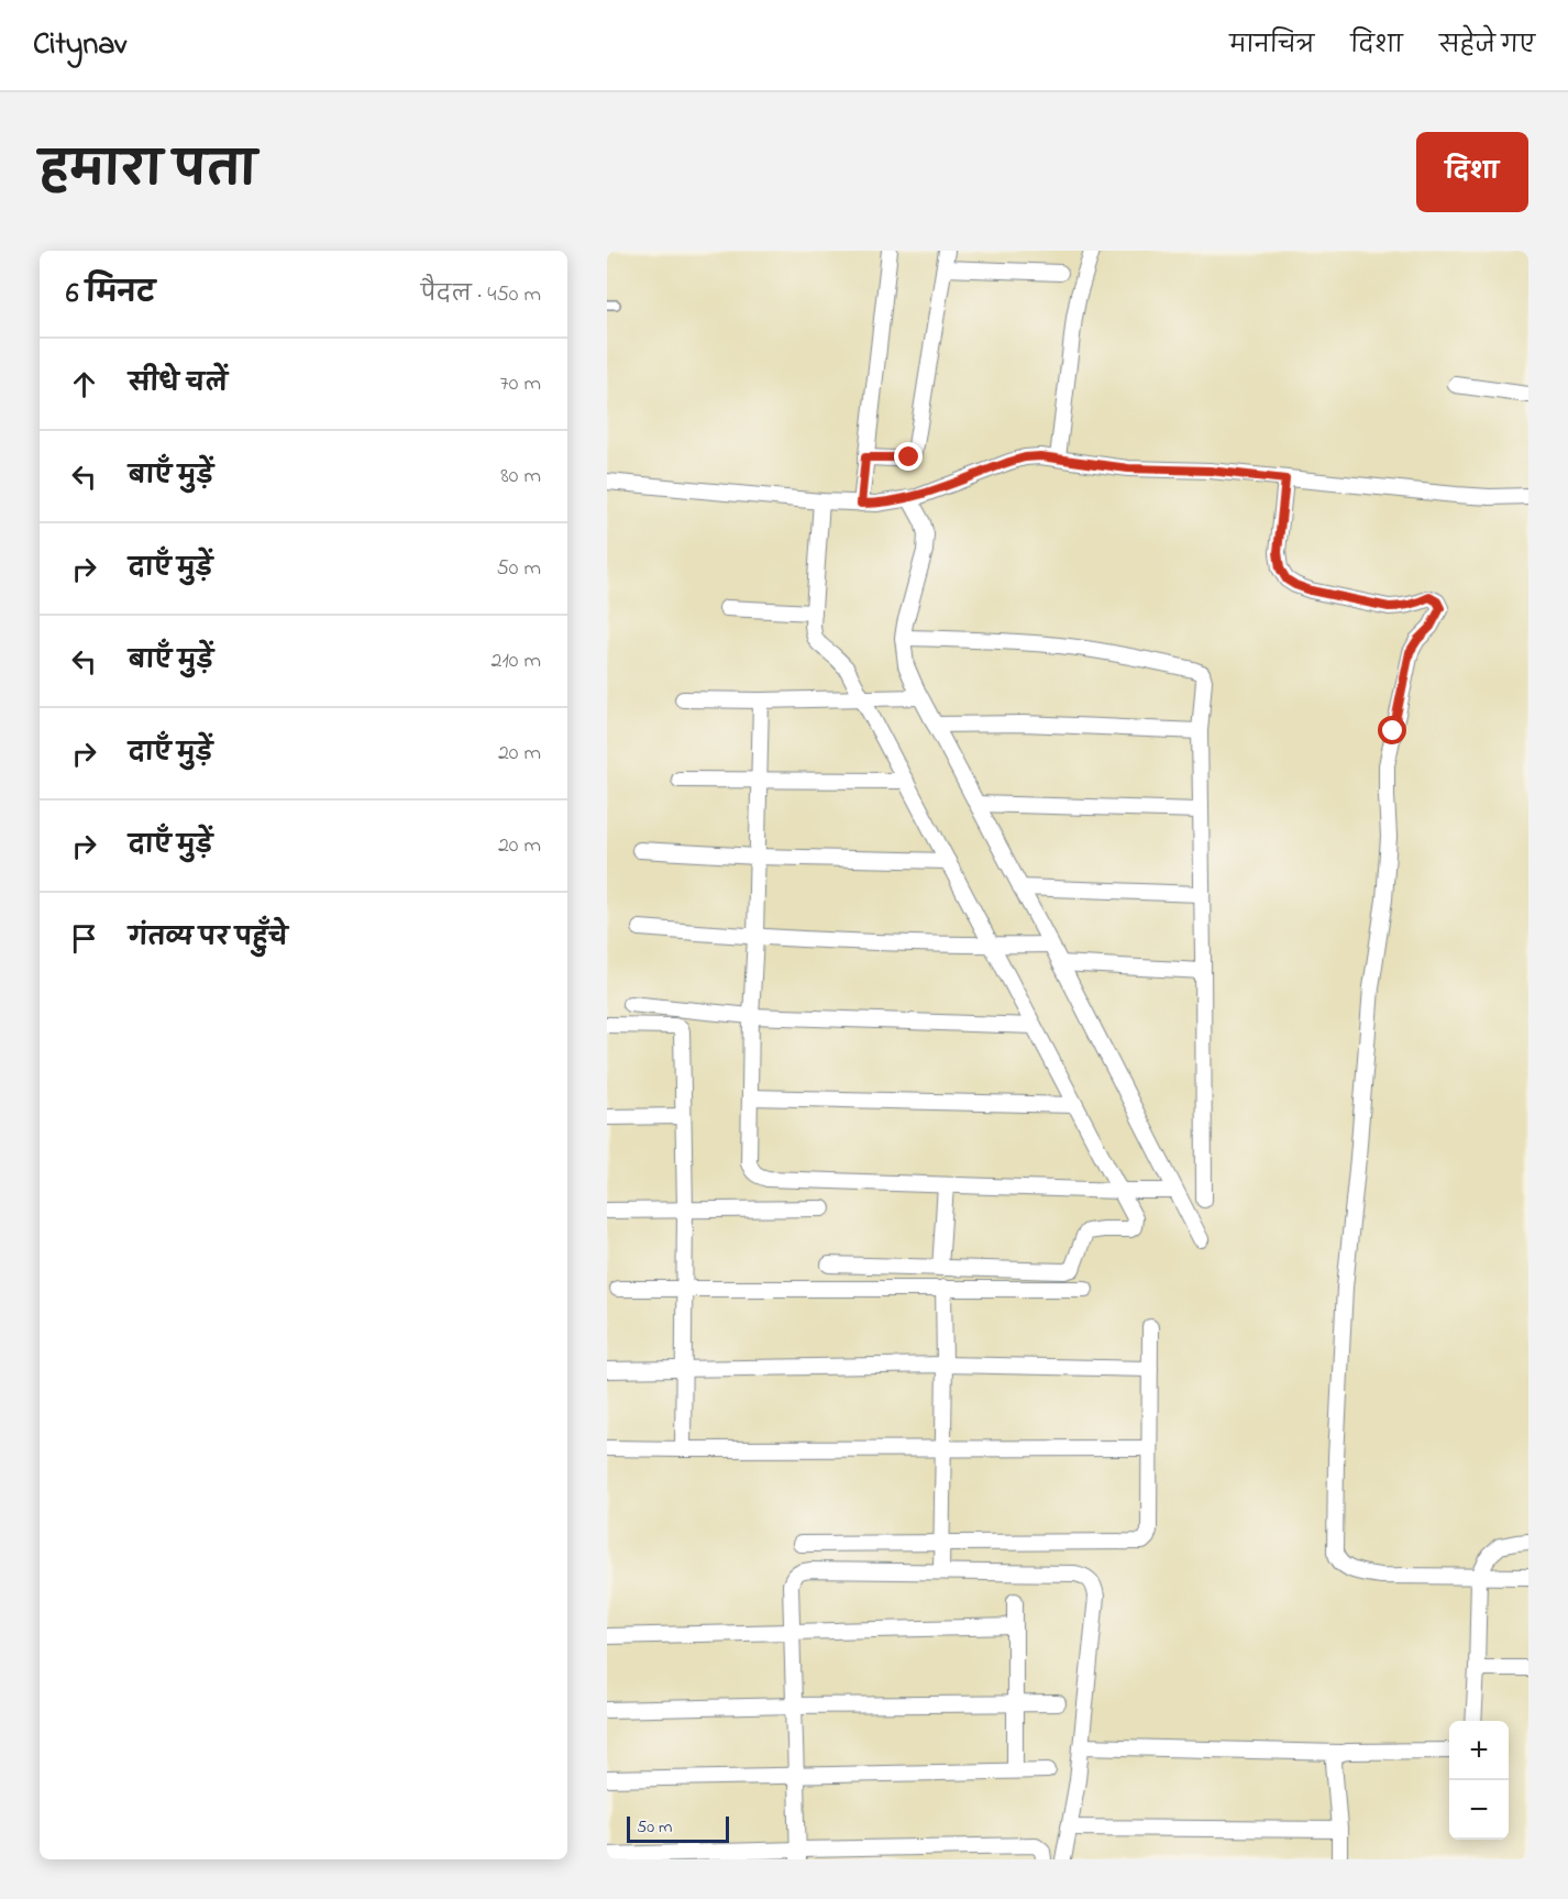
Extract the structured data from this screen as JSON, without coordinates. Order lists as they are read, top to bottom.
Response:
{
  "scale_bar": "50 m",
  "page": {
    "header": "Citynav",
    "nav": ["मानचित्र", "दिशा", "सहेजे गए"],
    "title": "हमारा पता",
    "buttons": "दिशा",
    "heading": ["6 मिनट", "पैदल · 450 m"],
    "list": [
      ["सीधे चलें", "70 m"],
      ["बाएँ मुड़ें", "80 m"],
      ["दाएँ मुड़ें", "50 m"],
      ["बाएँ मुड़ें", "210 m"],
      ["दाएँ मुड़ें", "20 m"],
      ["दाएँ मुड़ें", "20 m"],
      "गंतव्य पर पहुँचे"
    ],
    "map_buttons": ["+", "−"],
    "scale": "50 m"
  }
}
